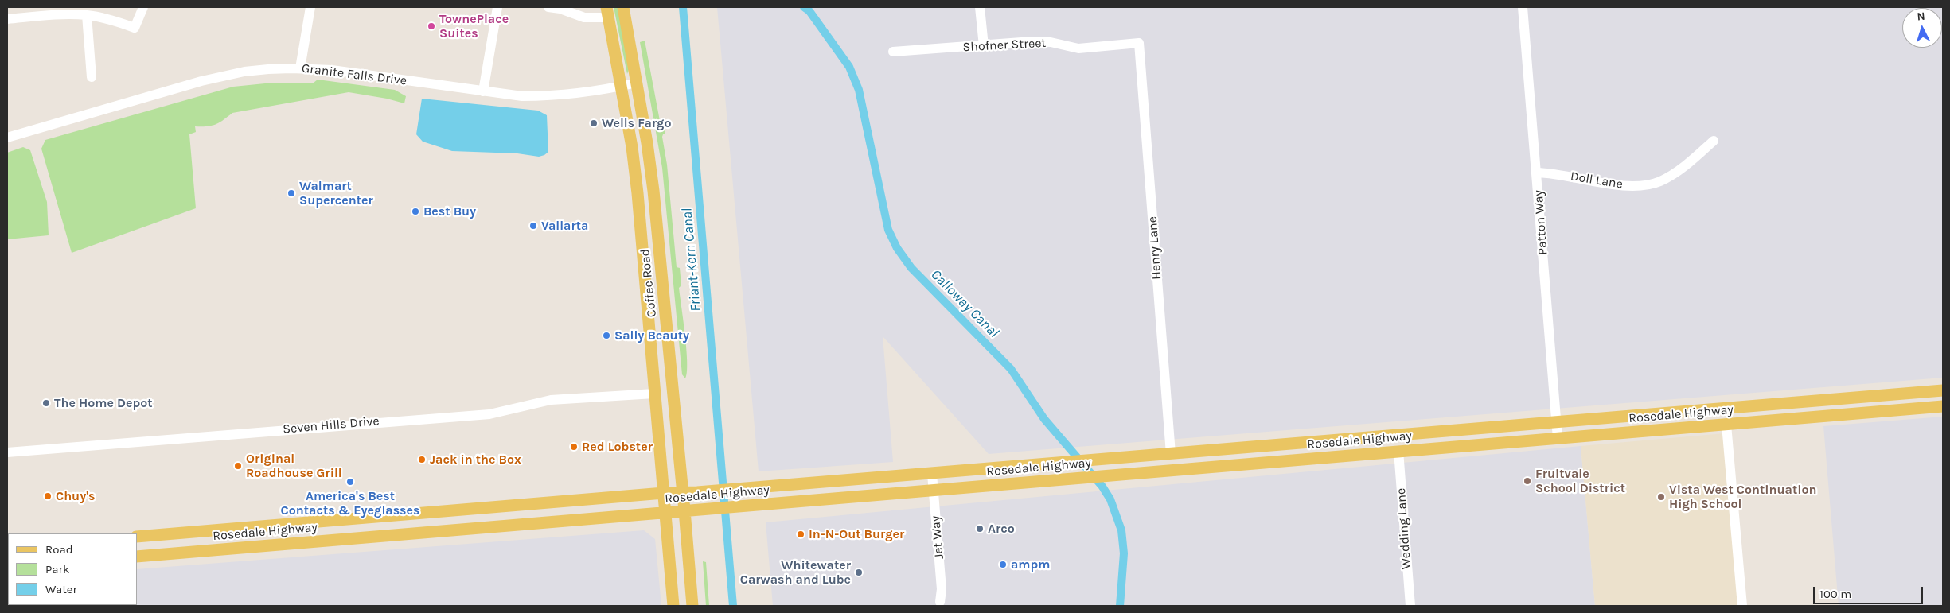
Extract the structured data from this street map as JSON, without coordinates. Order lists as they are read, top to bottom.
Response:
{
  "streets": {
    "main road": ["Coffee Road", "Rosedale Highway"],
    "street": [
      "Shofner Street",
      "Granite Falls Drive",
      "Doll Lane",
      "Patton Way",
      "Henry Lane",
      "Seven Hills Drive",
      "Wedding Lane",
      "Jet Way"
    ]
  },
  "crossings": [
    ["Shofner Street", "Henry Lane"],
    ["Granite Falls Drive", "Coffee Road"],
    ["Doll Lane", "Patton Way"],
    ["Patton Way", "Rosedale Highway"],
    ["Henry Lane", "Rosedale Highway"],
    ["Coffee Road", "Rosedale Highway"],
    ["Coffee Road", "Seven Hills Drive"],
    ["Rosedale Highway", "Wedding Lane"],
    ["Rosedale Highway", "Jet Way"]
  ],
  "water": ["Friant-Kern Canal", "Calloway Canal"],
  "places": [
    "TownePlace Suites",
    "Wells Fargo",
    "Walmart Supercenter",
    "Best Buy",
    "Vallarta",
    "Sally Beauty",
    "The Home Depot",
    "Red Lobster",
    "Jack in the Box",
    "Original Roadhouse Grill",
    "Fruitvale School District",
    "America's Best Contacts & Eyeglasses",
    "Chuy's",
    "Vista West Continuation High School",
    "Arco",
    "In-N-Out Burger",
    "ampm",
    "Whitewater Carwash and Lube"
  ],
  "legend": ["Road", "Park", "Water"],
  "scale_bar": "100 m",
  "north": "top"
}
